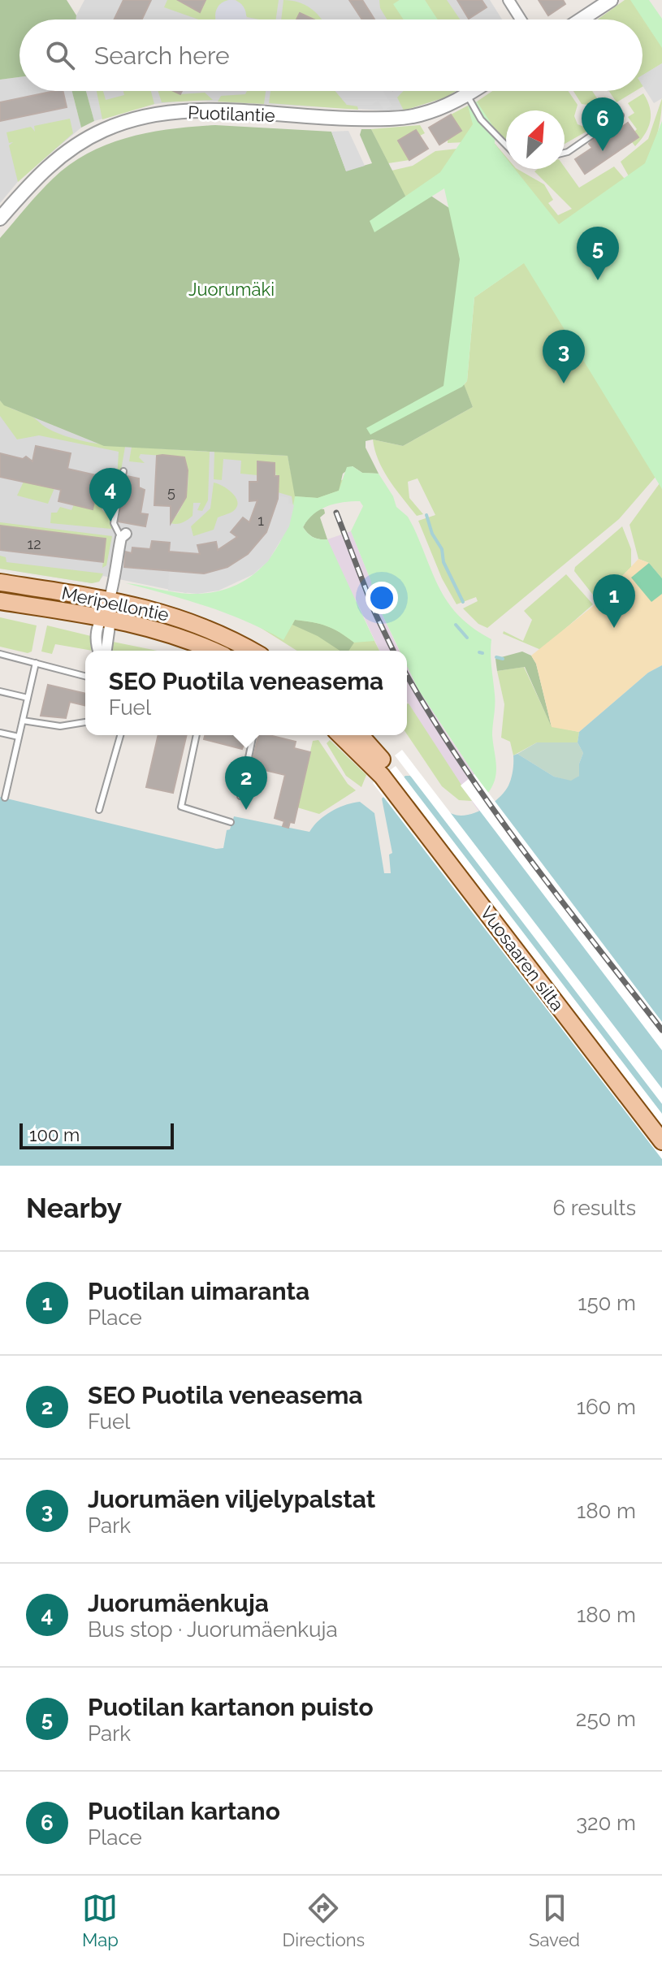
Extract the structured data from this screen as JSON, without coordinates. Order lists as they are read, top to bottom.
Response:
{
  "streets": {
    "main road": ["Meripellontie", "Vuosaaren silta"],
    "street": ["Puotilantie"]
  },
  "parks": ["Juorumäki"],
  "house_numbers": ["5", "1", "12"],
  "scale_bar": "100 m",
  "north": "top right",
  "page": {
    "search": "Search here",
    "pins": [
      "6",
      "5",
      "3",
      "4",
      "1",
      "2"
    ],
    "popup": ["SEO Puotila veneasema", "Fuel"],
    "scale": "100 m",
    "heading": ["Nearby", "6 results"],
    "list": [
      {
        "mark": "1",
        "name": "Puotilan uimaranta",
        "note": "Place",
        "value": "150 m"
      },
      {
        "mark": "2",
        "name": "SEO Puotila veneasema",
        "note": "Fuel",
        "value": "160 m"
      },
      {
        "mark": "3",
        "name": "Juorumäen viljelypalstat",
        "note": "Park",
        "value": "180 m"
      },
      {
        "mark": "4",
        "name": "Juorumäenkuja",
        "note": "Bus stop · Juorumäenkuja",
        "value": "180 m"
      },
      {
        "mark": "5",
        "name": "Puotilan kartanon puisto",
        "note": "Park",
        "value": "250 m"
      },
      {
        "mark": "6",
        "name": "Puotilan kartano",
        "note": "Place",
        "value": "320 m"
      }
    ],
    "nav": ["Map", "Directions", "Saved"]
  }
}
